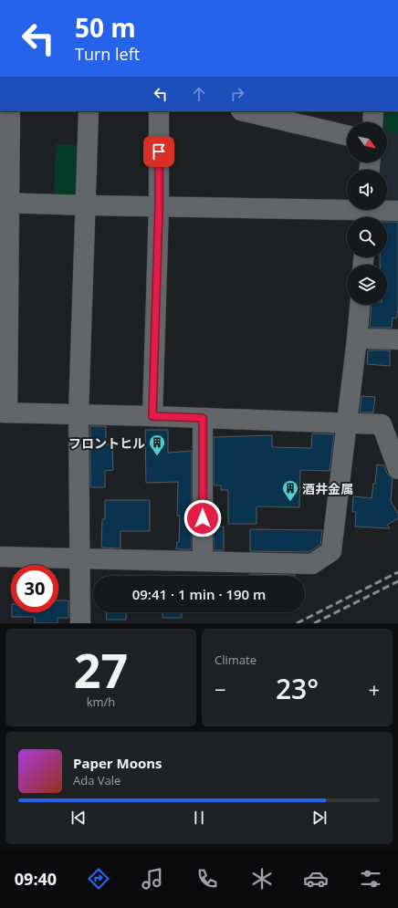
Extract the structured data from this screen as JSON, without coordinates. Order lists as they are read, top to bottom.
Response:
{
  "places": {
    "building": ["フロントヒル", "酒井金属"]
  },
  "north": "bottom right",
  "page": {
    "turn": ["50 m", "Turn left"],
    "limit": "30",
    "trip": "09:41 · 1 min · 190 m",
    "tile": [
      ["27", "km/h"],
      "Climate"
    ],
    "heat": ["−", "23°", "+"],
    "song": ["Paper Moons", "Ada Vale"],
    "tabs": "09:40"
  }
}
